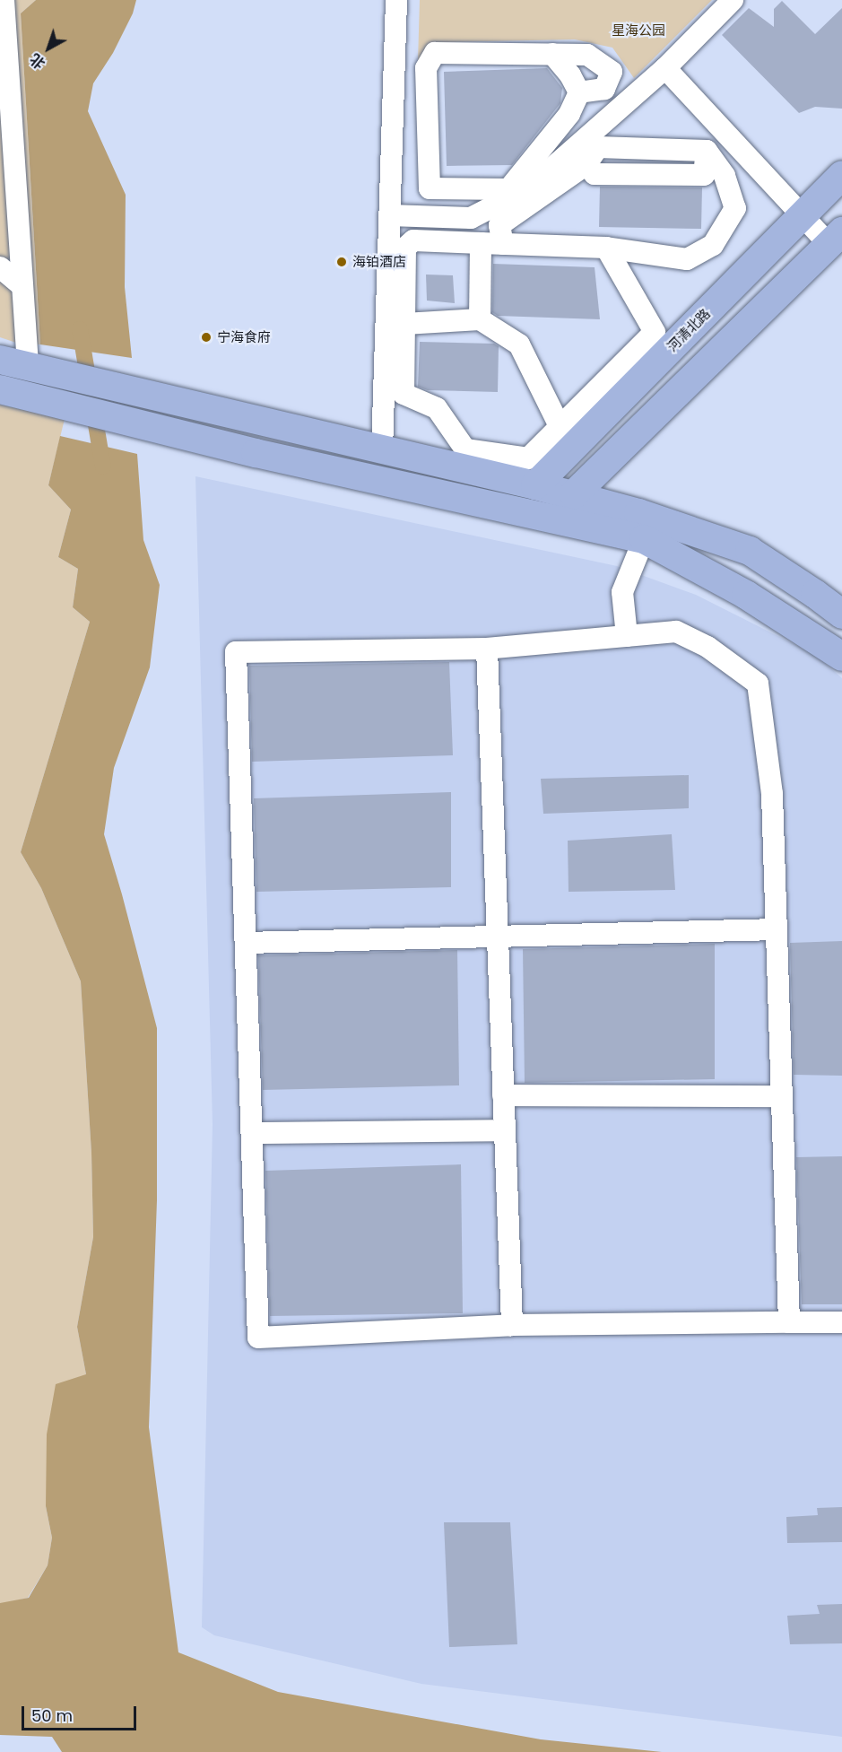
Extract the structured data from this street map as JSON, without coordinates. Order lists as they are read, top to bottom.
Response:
{
  "streets": {
    "main road": ["河清北路"]
  },
  "parks": ["星海公园"],
  "places": ["海铂酒店", "宁海食府"],
  "scale_bar": "50 m",
  "north": "bottom left"
}
